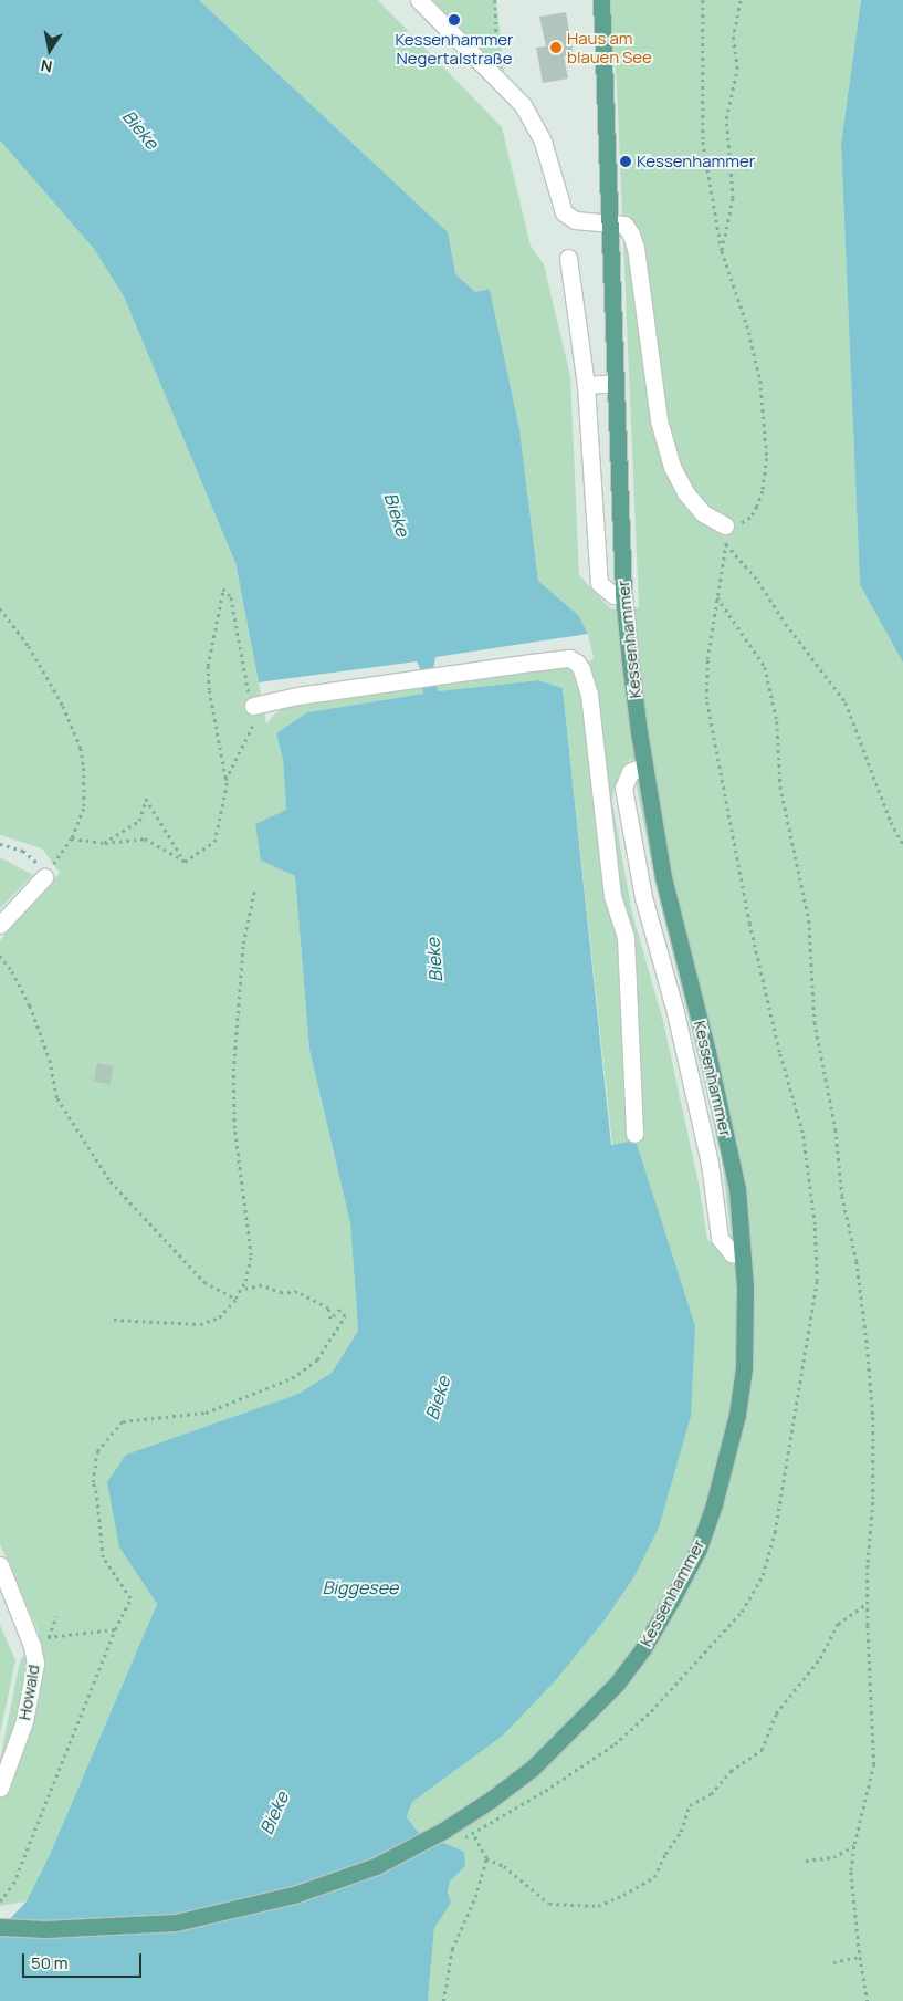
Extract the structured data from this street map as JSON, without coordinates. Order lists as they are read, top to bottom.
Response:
{
  "streets": {
    "main road": ["Kessenhammer"],
    "street": ["Howald"]
  },
  "water": ["Bieke", "Biggesee"],
  "places": ["Kessenhammer Negertalstraße", "Haus am blauen See", "Kessenhammer"],
  "scale_bar": "50 m",
  "north": "bottom"
}
